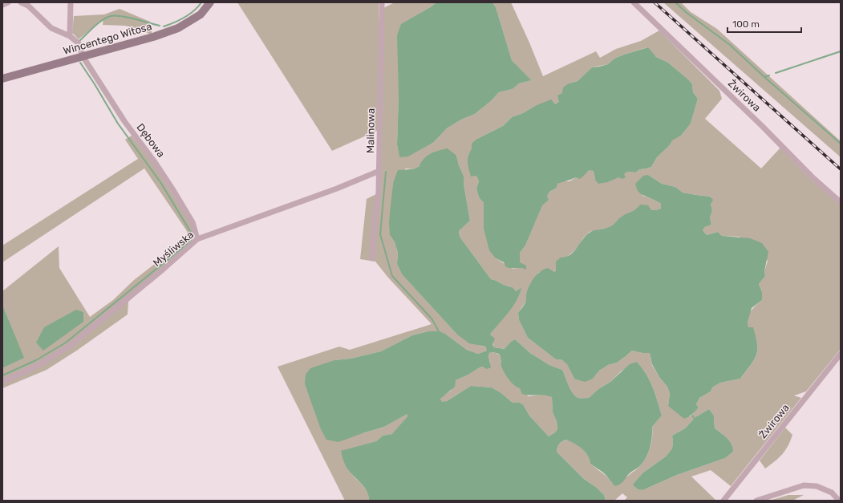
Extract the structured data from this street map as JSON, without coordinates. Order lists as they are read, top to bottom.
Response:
{
  "streets": {
    "street": [
      "Wincentego Witosa",
      "Żwirowa",
      "Malinowa",
      "Dębowa",
      "Myśliwska"
    ]
  },
  "crossings": [
    ["Wincentego Witosa", "Dębowa"],
    ["Malinowa", "Myśliwska"],
    ["Dębowa", "Myśliwska"]
  ],
  "scale_bar": "100 m"
}
